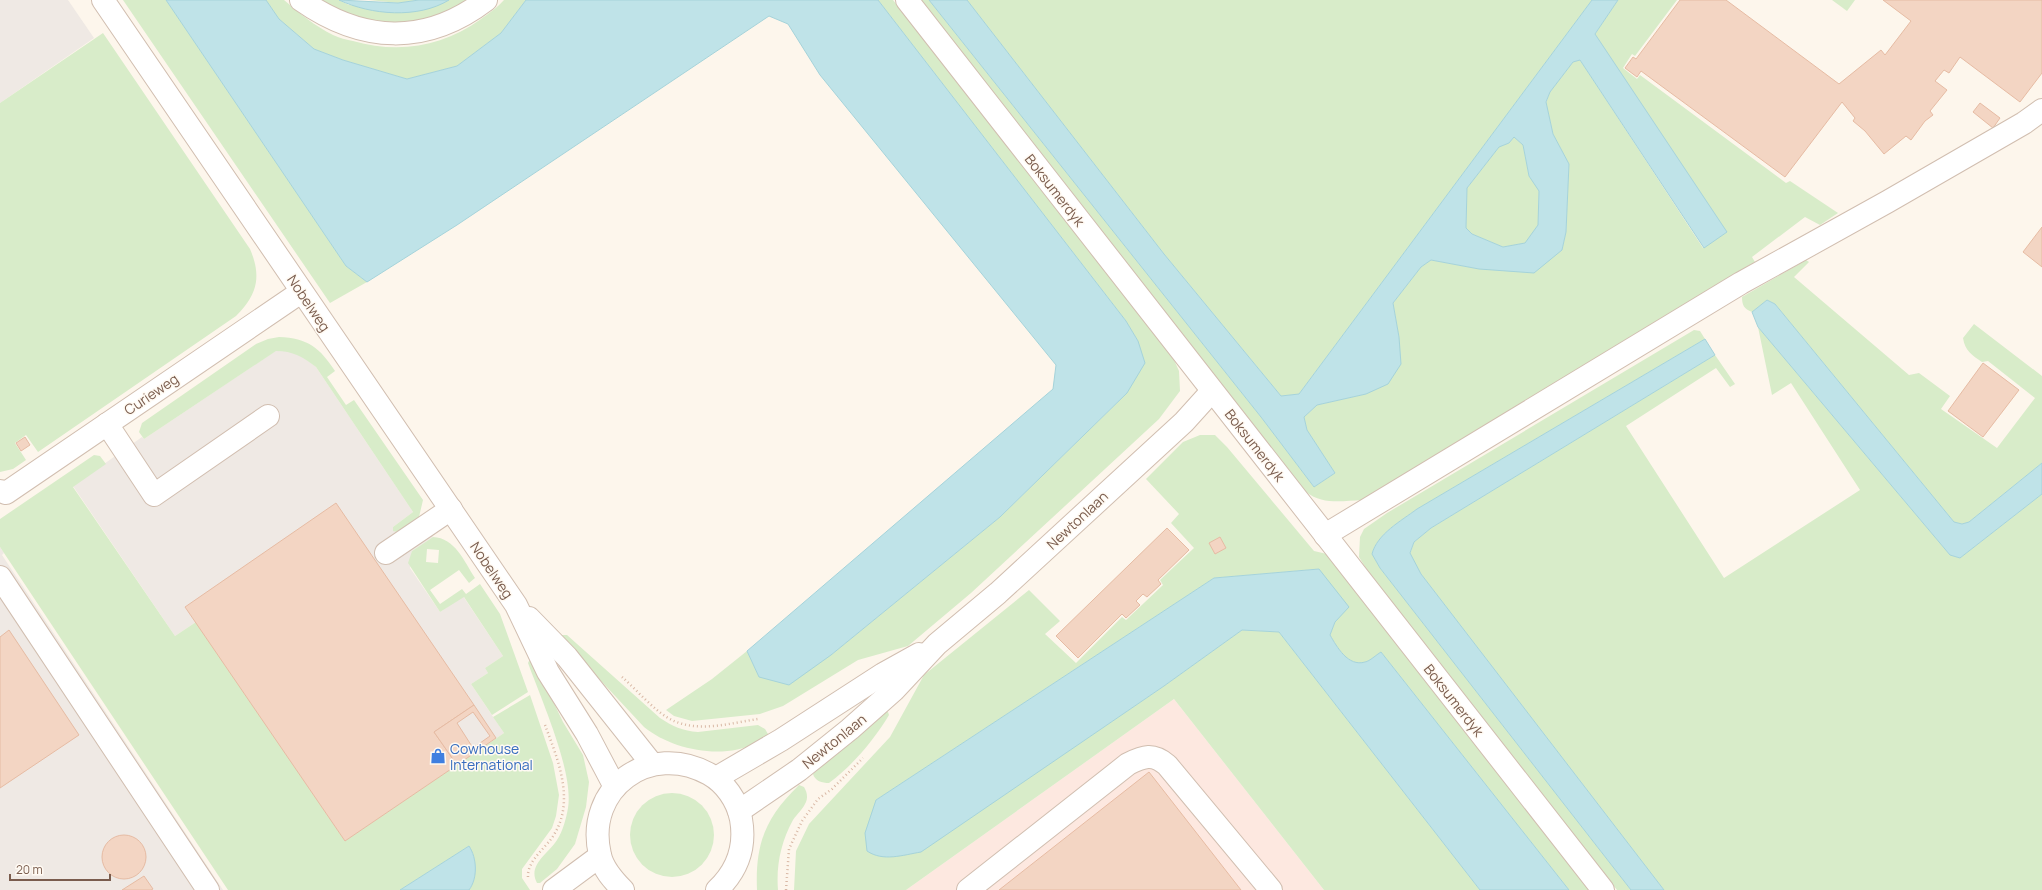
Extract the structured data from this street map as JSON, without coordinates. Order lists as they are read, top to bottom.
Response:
{
  "streets": {
    "street": [
      "Boksumerdyk",
      "Nobelweg",
      "Curieweg",
      "Newtonlaan"
    ]
  },
  "crossings": [
    ["Boksumerdyk", "Newtonlaan"],
    ["Nobelweg", "Curieweg"]
  ],
  "places": {
    "shop": ["Cowhouse International"]
  },
  "scale_bar": "20 m"
}
